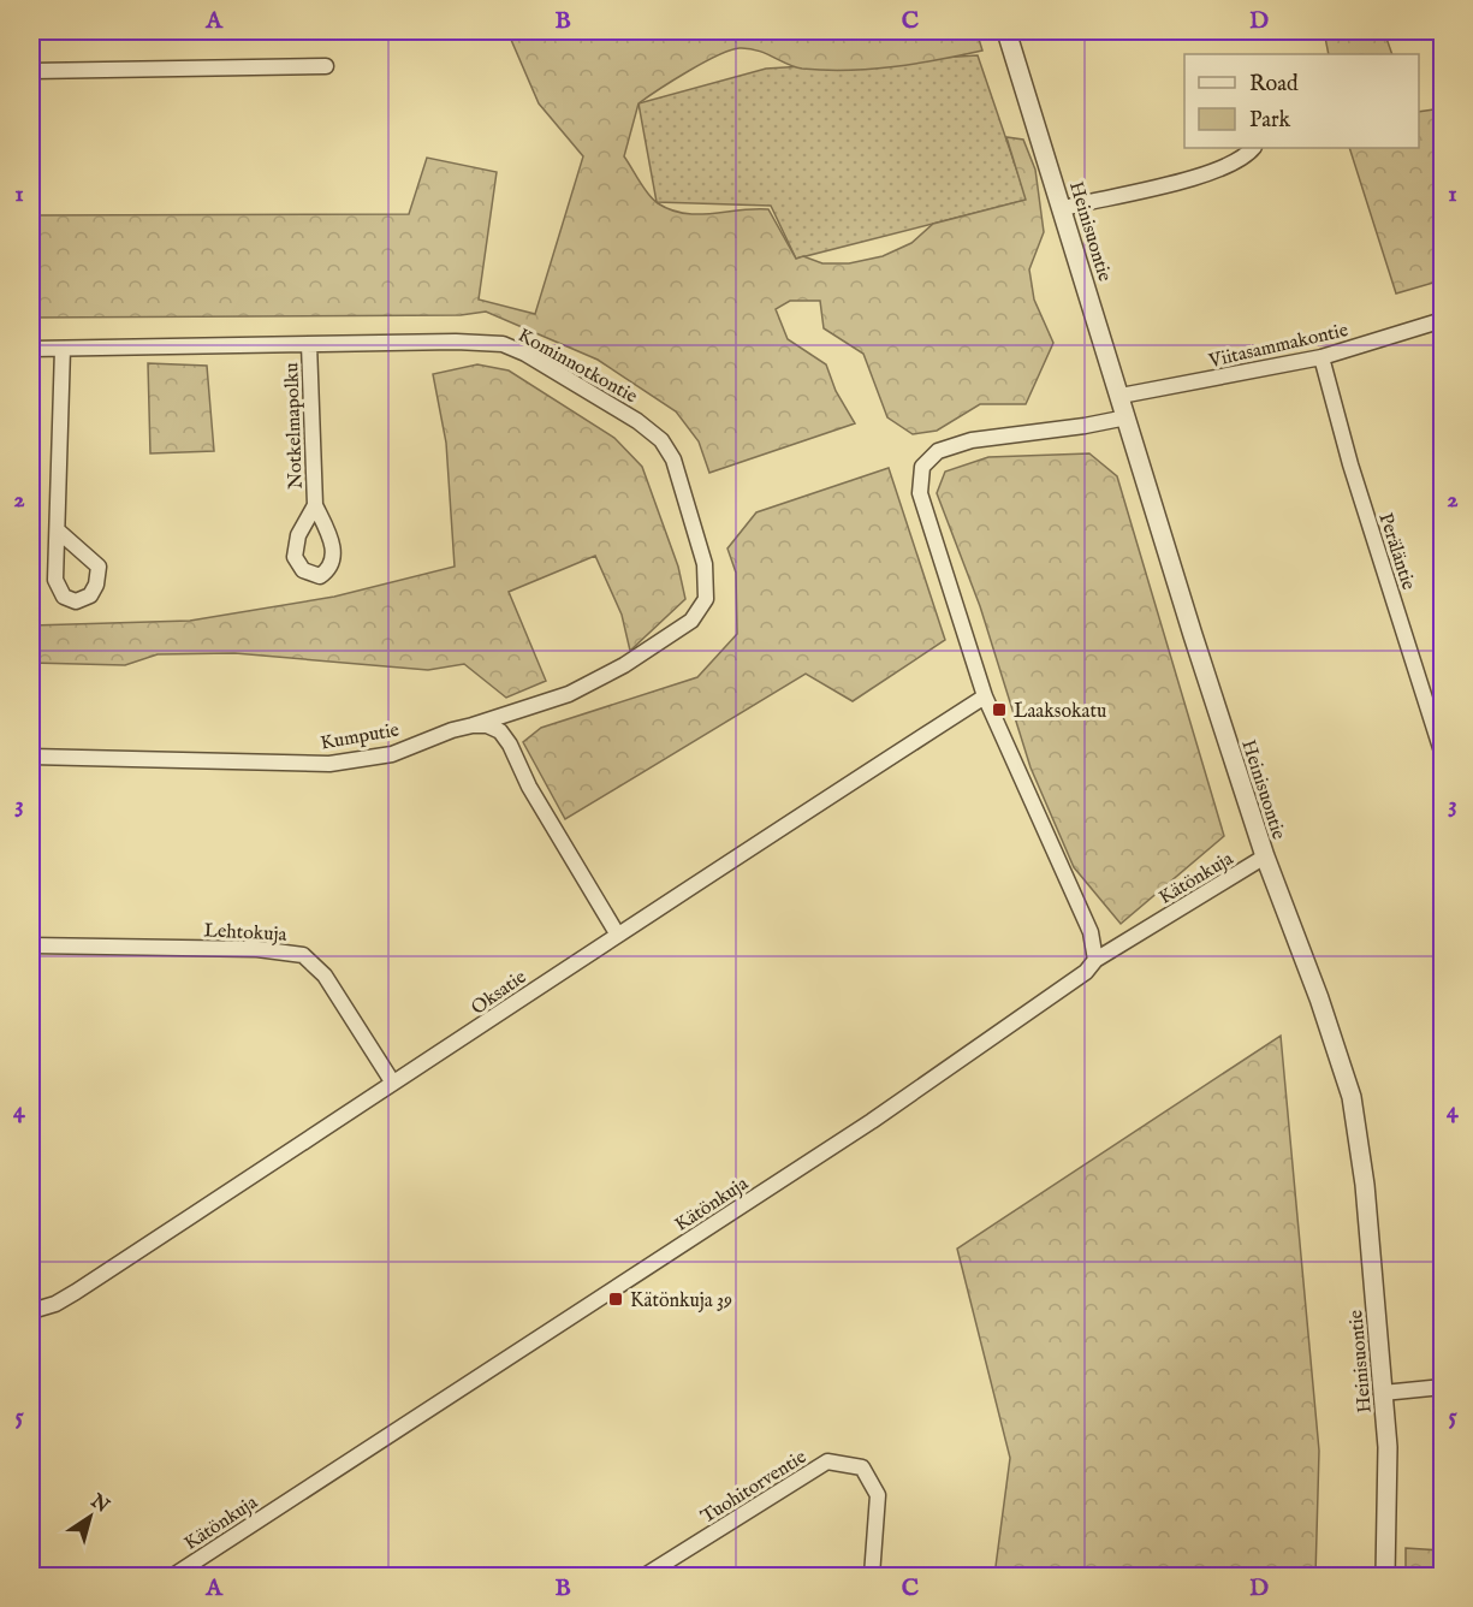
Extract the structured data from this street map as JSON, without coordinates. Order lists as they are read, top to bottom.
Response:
{
  "streets": {
    "street": [
      "Heinisuontie",
      "Viitasammakontie",
      "Kominnotkontie",
      "Notkelmapolku",
      "Peräläntie",
      "Kumputie",
      "Kätönkuja",
      "Lehtokuja",
      "Oksatie",
      "Tuohitorventie"
    ]
  },
  "crossings": [
    ["Heinisuontie", "Viitasammakontie"],
    ["Heinisuontie", "Kätönkuja"],
    ["Viitasammakontie", "Peräläntie"],
    ["Kominnotkontie", "Notkelmapolku"],
    ["Kominnotkontie", "Kumputie"],
    ["Lehtokuja", "Oksatie"]
  ],
  "places": {
    "transit": ["Laaksokatu", "Kätönkuja 39"]
  },
  "legend": ["Road", "Park"],
  "north": "top right",
  "grid": {
    "columns": [
      "A",
      "B",
      "C",
      "D"
    ],
    "rows": [
      "1",
      "2",
      "3",
      "4",
      "5"
    ]
  }
}
